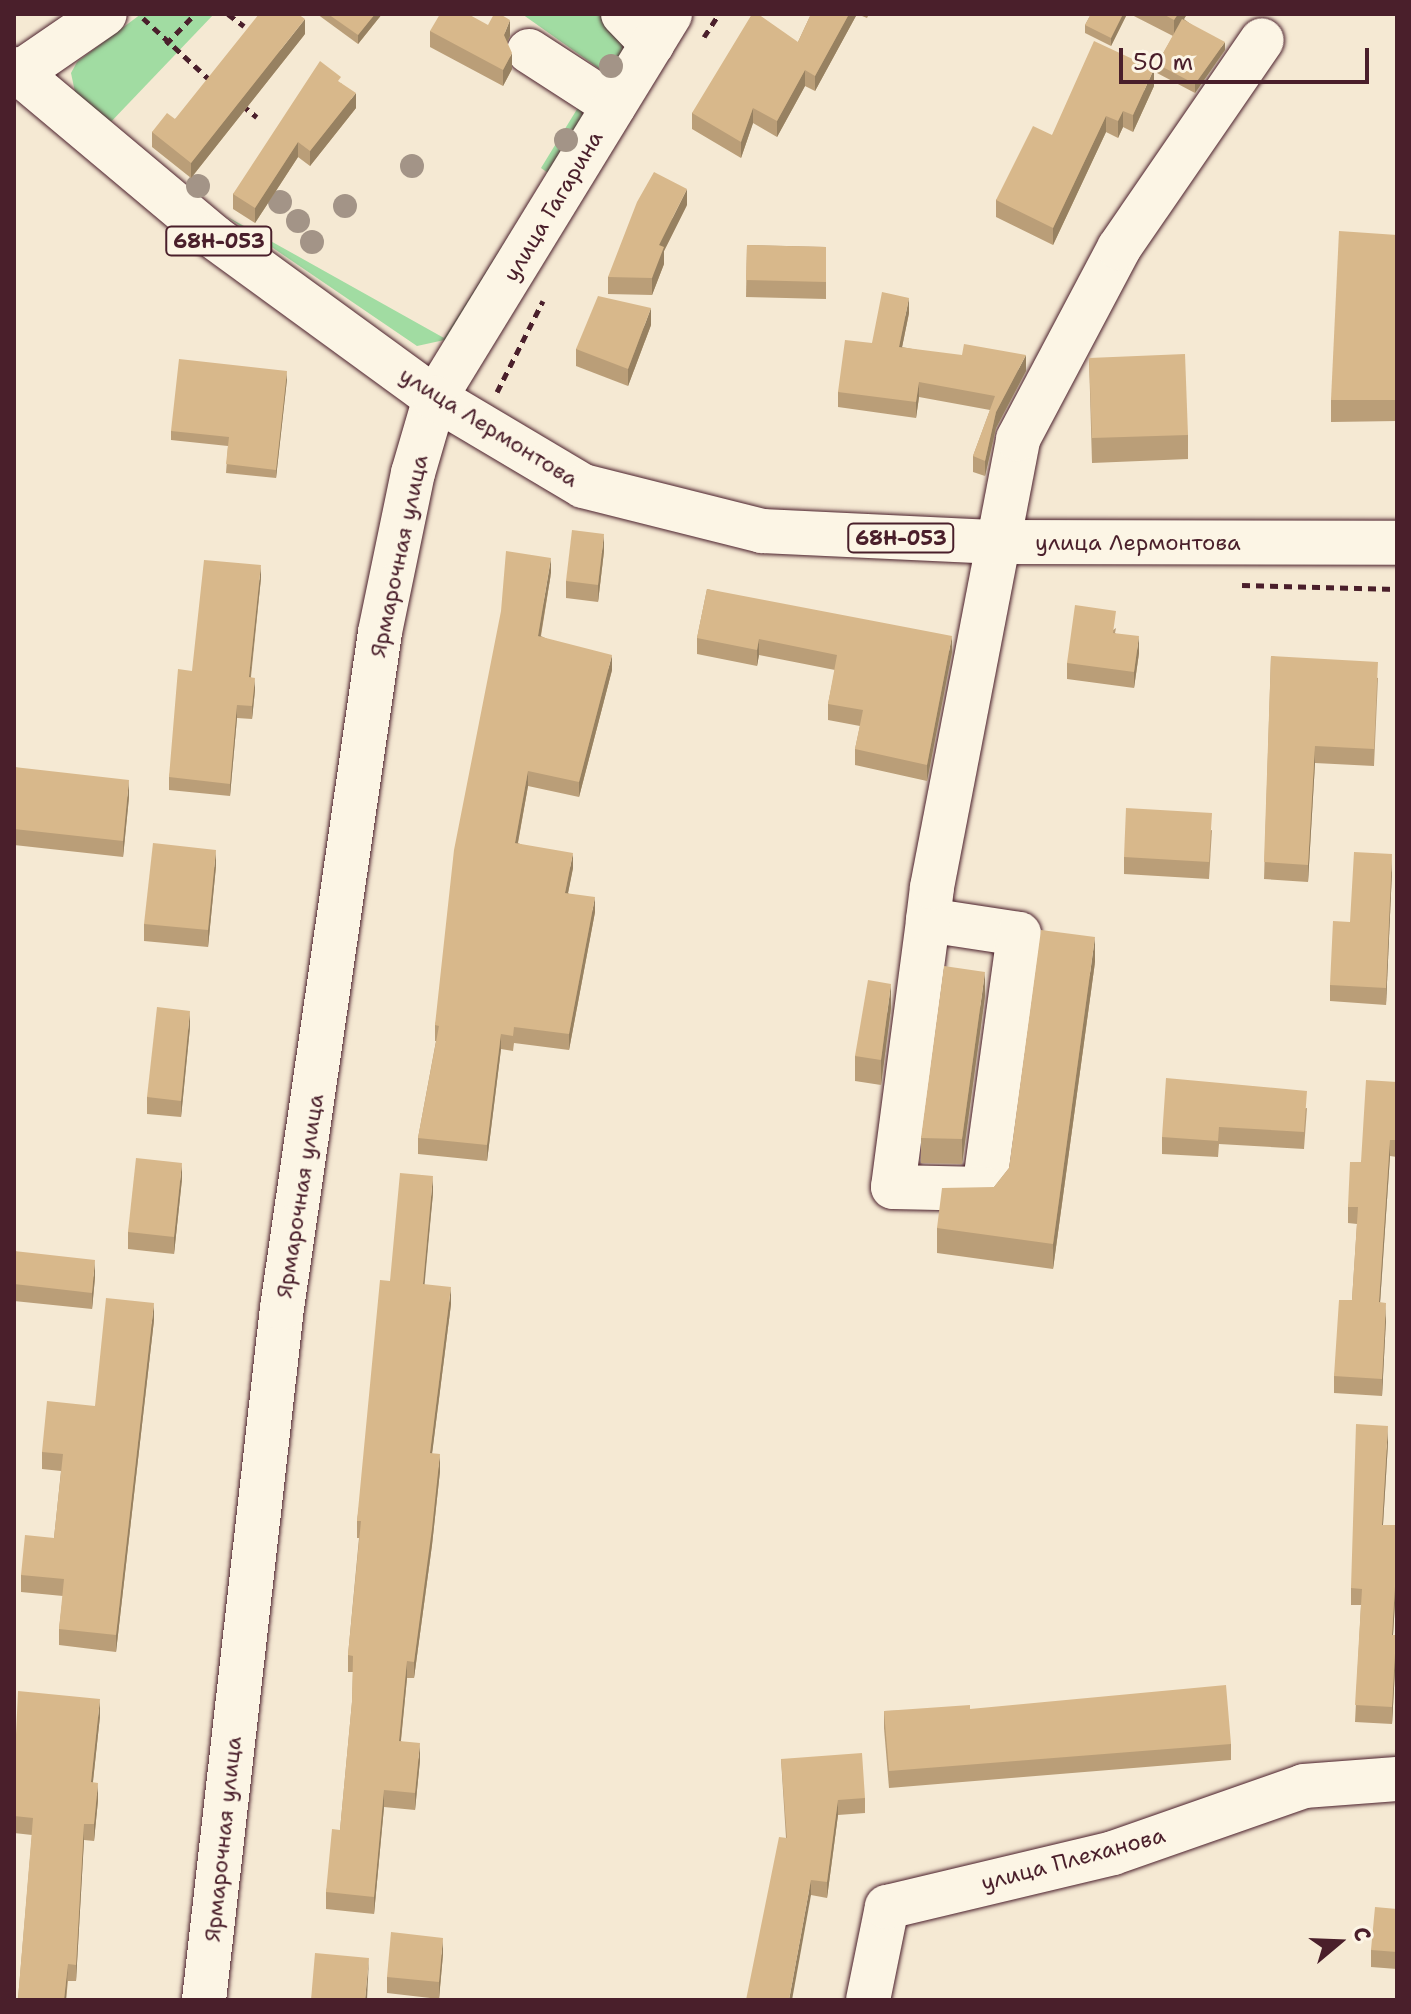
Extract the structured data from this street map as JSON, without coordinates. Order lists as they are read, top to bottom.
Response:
{
  "streets": {
    "street": [
      "улица Гагарина",
      "68Н-053",
      "улица Лермонтова",
      "Ярмарочная улица",
      "улица Плеханова"
    ]
  },
  "crossings": [
    ["улица Гагарина", "улица Лермонтова"],
    ["улица Гагарина", "Ярмарочная улица"],
    ["улица Лермонтова", "Ярмарочная улица"]
  ],
  "scale_bar": "50 m",
  "north": "right"
}
